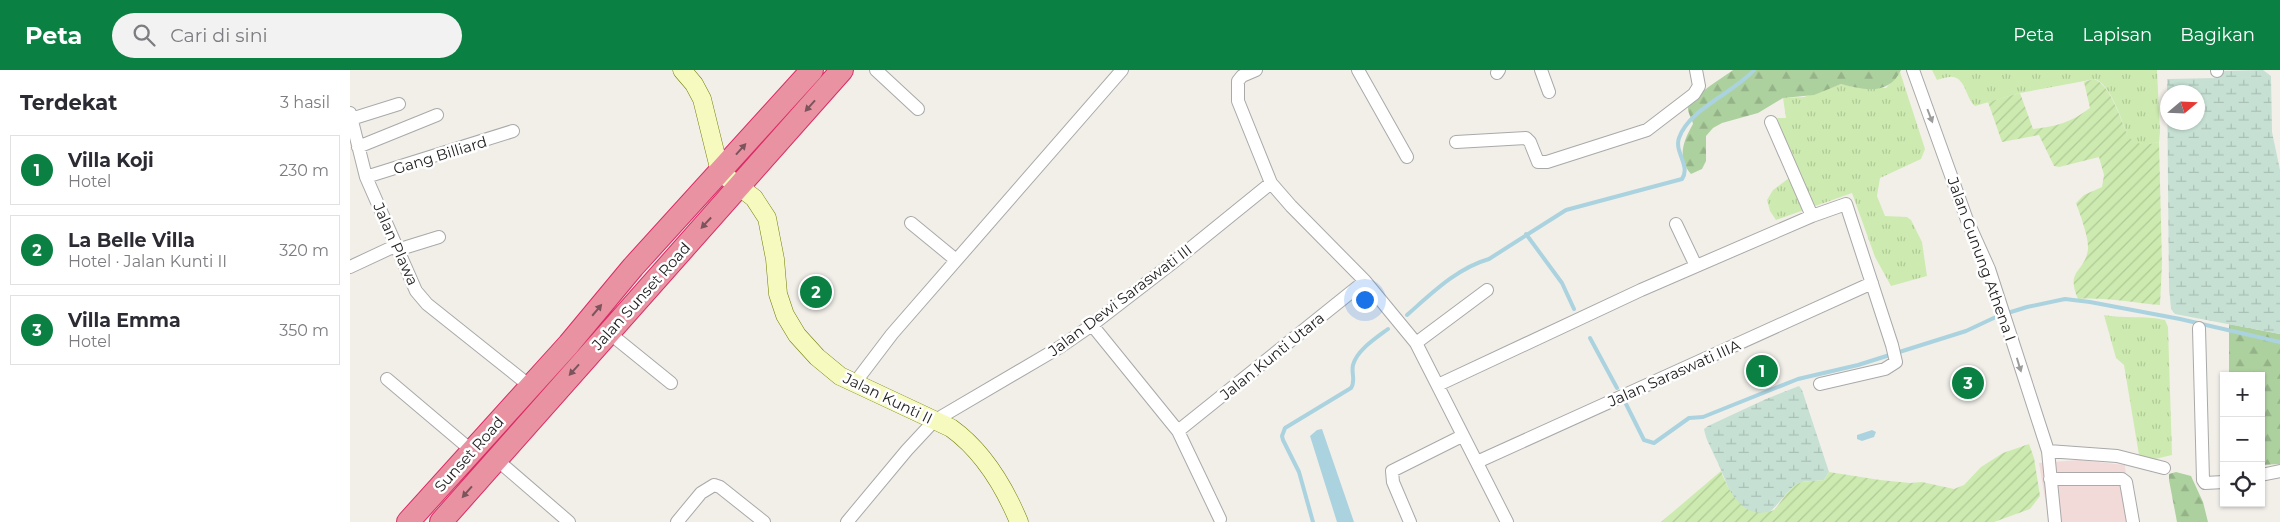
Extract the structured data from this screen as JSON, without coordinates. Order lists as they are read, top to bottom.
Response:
{
  "streets": {
    "highway": ["Jalan Sunset Road", "Sunset Road"],
    "street": [
      "Gang Billiard",
      "Jalan Plawa",
      "Jalan Gunung Athena I",
      "Jalan Dewi Saraswati III",
      "Jalan Kunti Utara",
      "Jalan Saraswati IIIA",
      "Jalan Kunti II"
    ]
  },
  "crossings": [
    ["Gang Billiard", "Jalan Plawa"],
    ["Jalan Plawa", "Jalan Sunset Road"],
    ["Jalan Plawa", "Sunset Road"],
    ["Jalan Sunset Road", "Jalan Kunti II"],
    ["Jalan Sunset Road", "Sunset Road"],
    ["Jalan Dewi Saraswati III", "Jalan Kunti II"]
  ],
  "one_way": ["Jalan Gunung Athena I"],
  "north": "right",
  "page": {
    "header": "Peta",
    "search": "Cari di sini",
    "nav": ["Peta", "Lapisan", "Bagikan"],
    "heading": ["Terdekat", "3 hasil"],
    "list": [
      {
        "mark": "1",
        "name": "Villa Koji",
        "note": "Hotel",
        "value": "230 m"
      },
      {
        "mark": "2",
        "name": "La Belle Villa",
        "note": "Hotel · Jalan Kunti II",
        "value": "320 m"
      },
      {
        "mark": "3",
        "name": "Villa Emma",
        "note": "Hotel",
        "value": "350 m"
      }
    ],
    "pins": ["2", "1", "3"],
    "map_buttons": ["+", "−"]
  }
}
